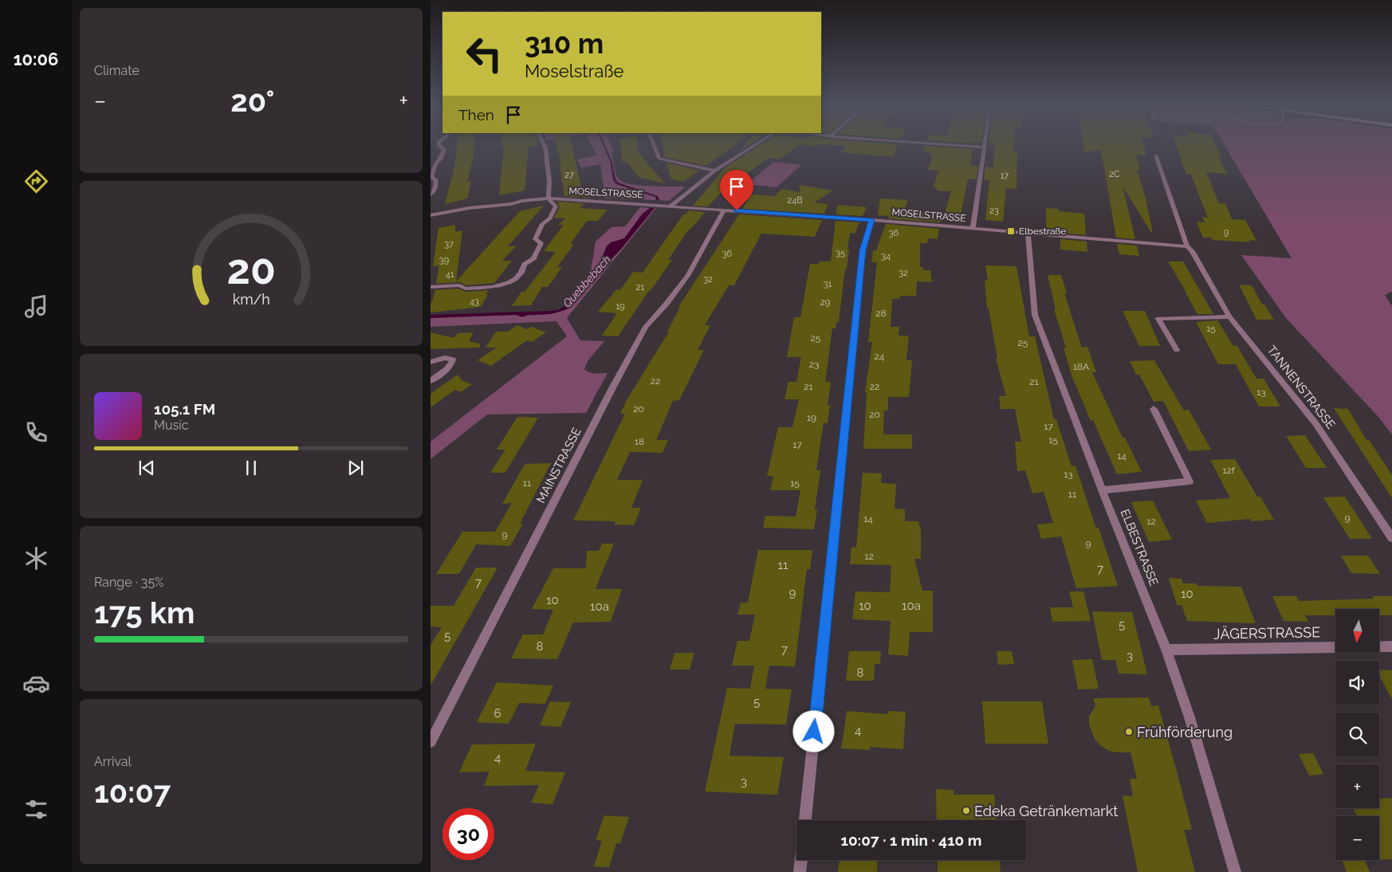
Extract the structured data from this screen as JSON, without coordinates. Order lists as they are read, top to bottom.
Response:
{
  "streets": {
    "street": [
      "MOSELSTRASSE",
      "TANNENSTRASSE",
      "MAINSTRASSE",
      "ELBESTRASSE",
      "JÄGERSTRASSE"
    ]
  },
  "crossings": [
    ["MOSELSTRASSE", "TANNENSTRASSE"],
    ["MOSELSTRASSE", "MAINSTRASSE"],
    ["MOSELSTRASSE", "ELBESTRASSE"],
    ["ELBESTRASSE", "JÄGERSTRASSE"]
  ],
  "water": ["Quebbebach"],
  "places": {
    "transit": ["Elbestraße"],
    "other": ["Frühförderung", "Edeka Getränkemarkt"]
  },
  "house_numbers": [
    "2C",
    "27",
    "17",
    "24B",
    "23",
    "9",
    "36",
    "37",
    "35",
    "36",
    "34",
    "39",
    "32",
    "41",
    "32",
    "31",
    "21",
    "43",
    "29",
    "19",
    "28",
    "15",
    "25",
    "25",
    "24",
    "23",
    "18A",
    "22",
    "21",
    "21",
    "22",
    "13",
    "20",
    "20",
    "19",
    "17",
    "15",
    "18",
    "17",
    "14",
    "12f",
    "13",
    "11",
    "15",
    "11",
    "9",
    "14",
    "12",
    "9",
    "9",
    "12",
    "11",
    "7",
    "7",
    "9",
    "10",
    "10",
    "10",
    "10a",
    "10a",
    "5",
    "5",
    "8",
    "7",
    "3",
    "8",
    "5",
    "6",
    "4",
    "4",
    "3"
  ],
  "north": "bottom",
  "page": {
    "tabs": "10:06",
    "tile": [
      "Climate",
      ["Range · 35%", "175 km"],
      ["Arrival", "10:07"]
    ],
    "turn": ["310 m", "Moselstraße"],
    "heat": ["−", "20°", "+"],
    "then": "Then",
    "song": ["105.1 FM", "Music"],
    "map_buttons": ["+", "−"],
    "limit": "30",
    "trip": "10:07 · 1 min · 410 m",
    "gauge": ["20", "km/h"]
  }
}
